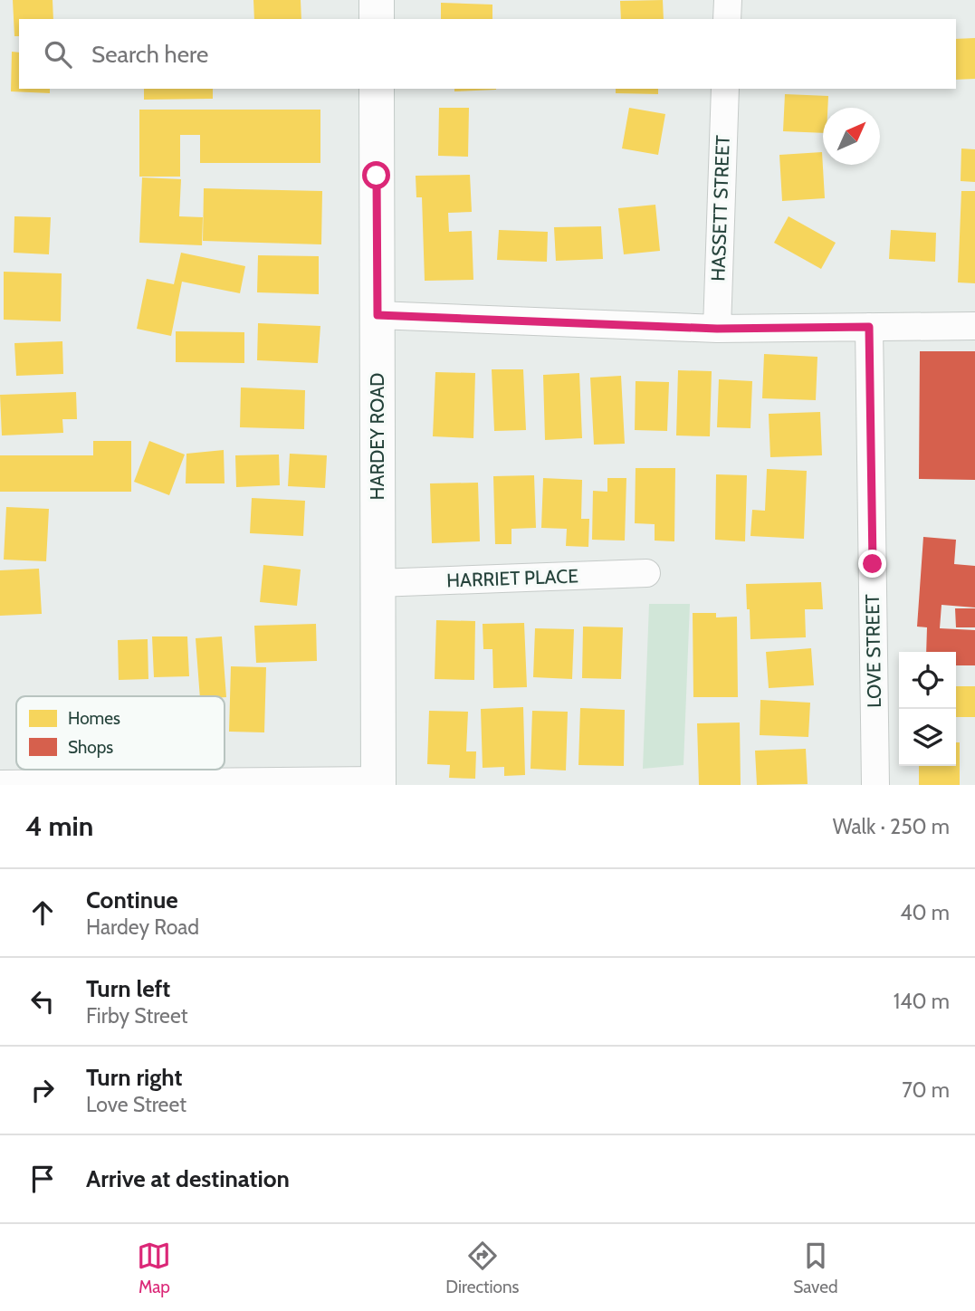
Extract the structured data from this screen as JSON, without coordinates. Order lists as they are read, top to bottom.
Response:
{
  "streets": {
    "street": [
      "HASSETT STREET",
      "HARDEY ROAD",
      "HARRIET PLACE",
      "LOVE STREET"
    ]
  },
  "crossings": [
    ["HARDEY ROAD", "HARRIET PLACE"]
  ],
  "legend": ["Homes", "Shops"],
  "north": "top right",
  "page": {
    "search": "Search here",
    "heading": ["4 min", "Walk · 250 m"],
    "list": [
      ["Continue", "Hardey Road", "40 m"],
      ["Turn left", "Firby Street", "140 m"],
      ["Turn right", "Love Street", "70 m"],
      "Arrive at destination"
    ],
    "nav": ["Map", "Directions", "Saved"]
  }
}
